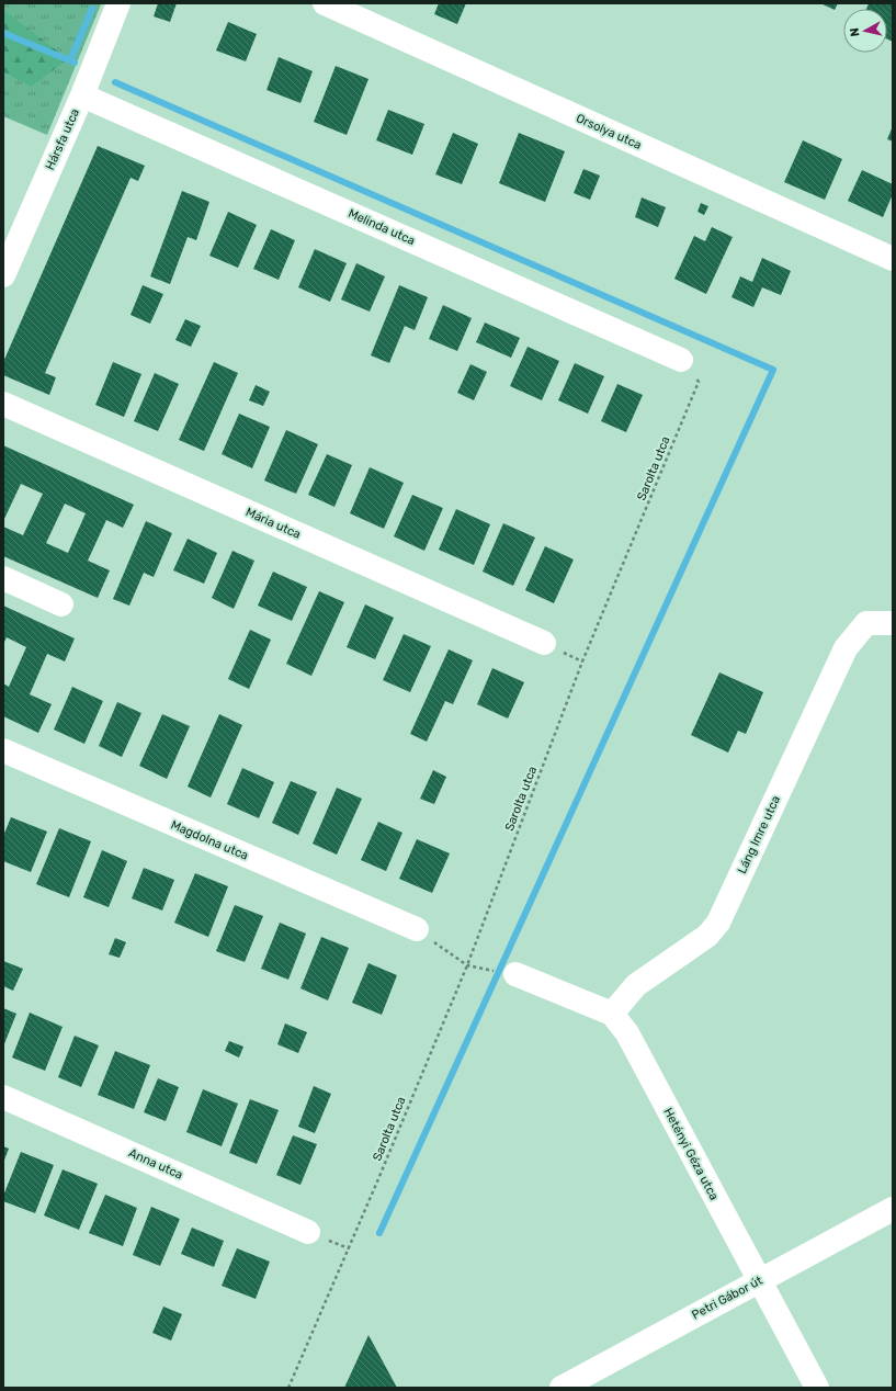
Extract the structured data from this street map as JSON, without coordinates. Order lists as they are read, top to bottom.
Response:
{
  "streets": {
    "street": [
      "Orsolya utca",
      "Hársfa utca",
      "Melinda utca",
      "Mária utca",
      "Láng Imre utca",
      "Magdolna utca",
      "Hetényi Géza utca",
      "Anna utca",
      "Petri Gábor út"
    ],
    "path": ["Sarolta utca"]
  },
  "crossings": [
    ["Hársfa utca", "Melinda utca"],
    ["Melinda utca", "Sarolta utca"],
    ["Láng Imre utca", "Hetényi Géza utca"],
    ["Hetényi Géza utca", "Petri Gábor út"]
  ],
  "north": "left"
}
